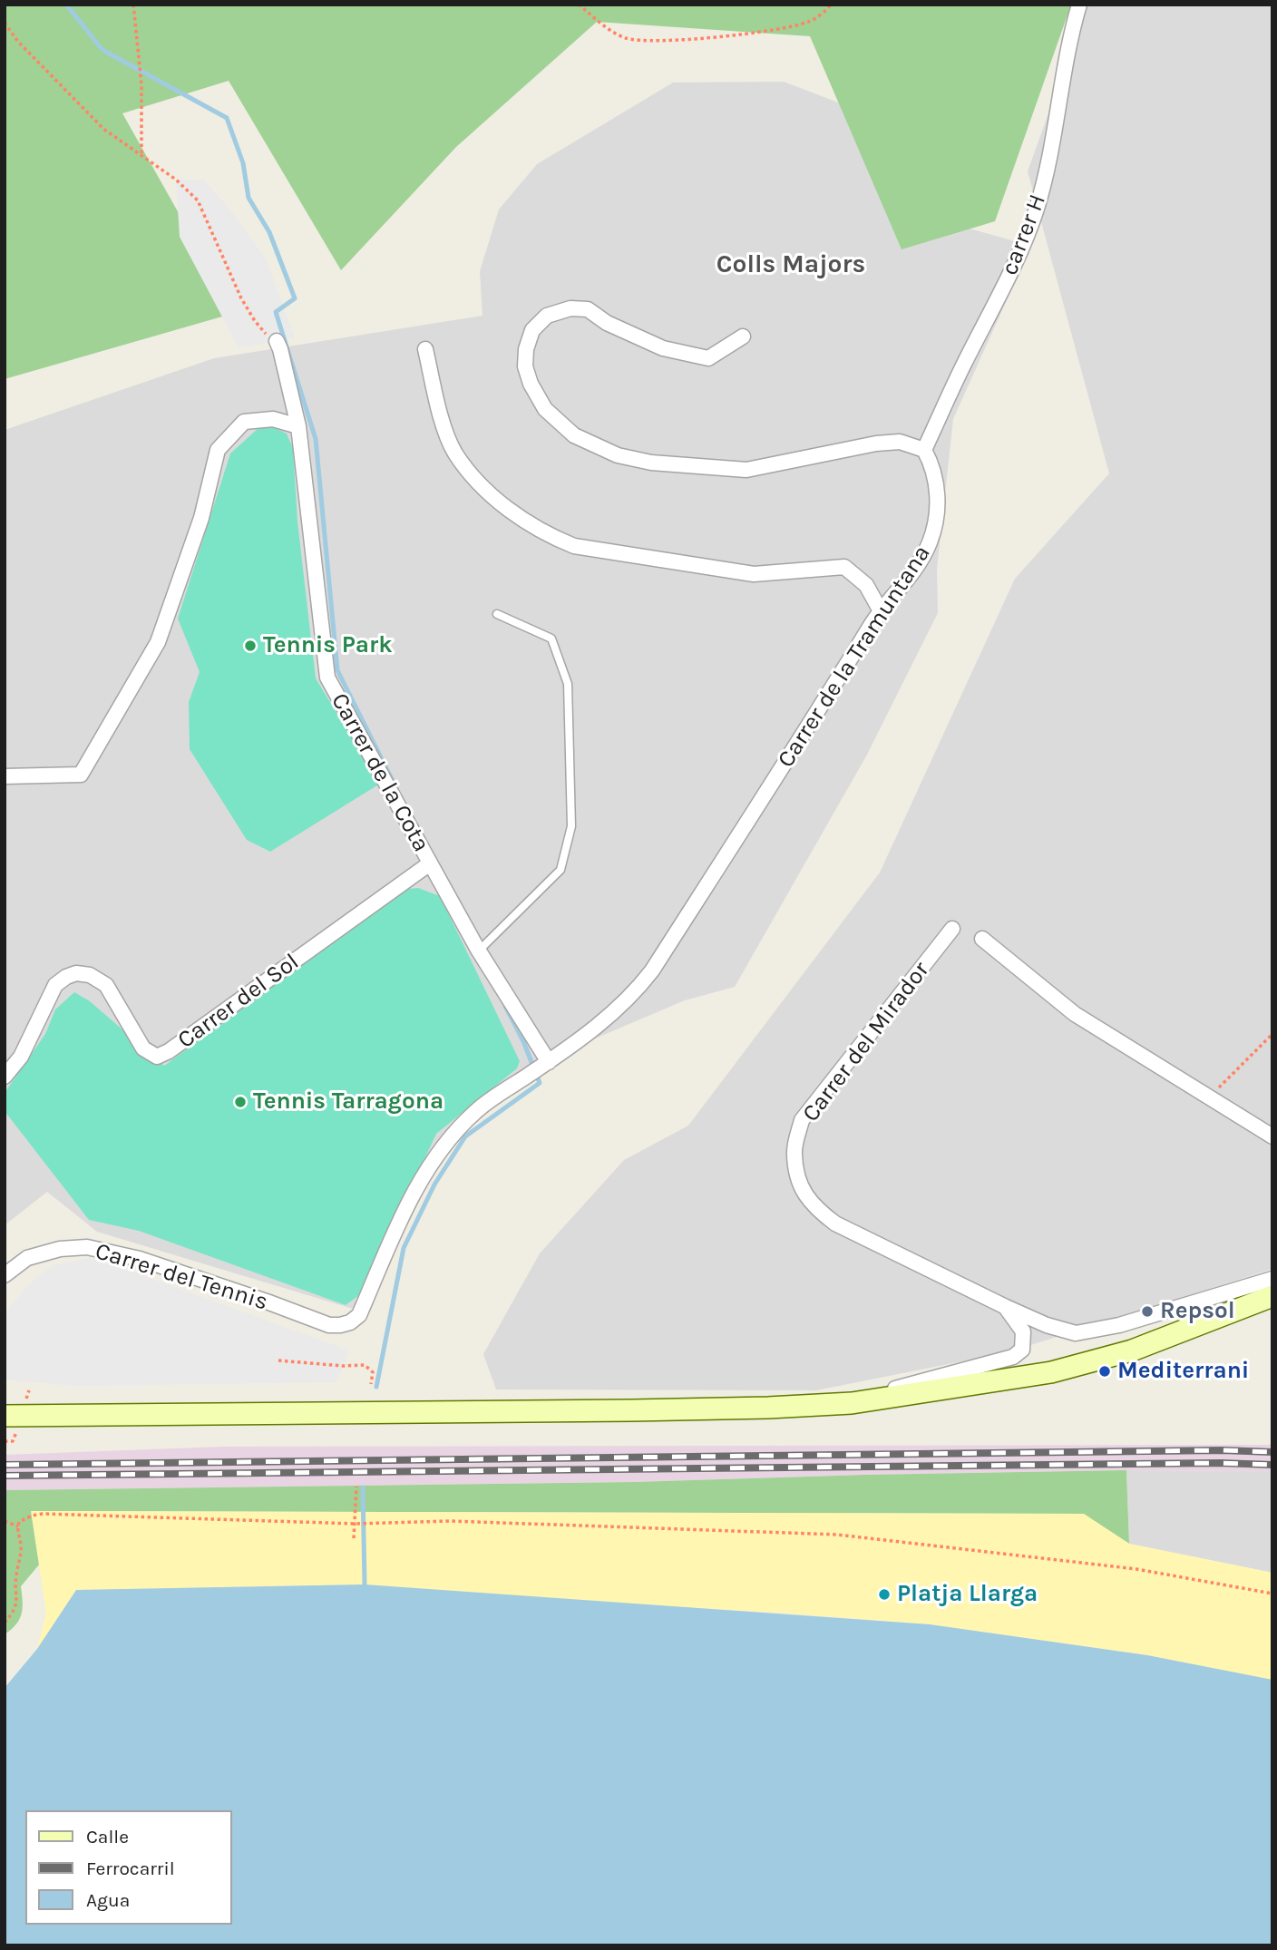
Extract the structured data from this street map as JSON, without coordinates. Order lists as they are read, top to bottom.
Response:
{
  "streets": {
    "street": [
      "carrer H",
      "Carrer de la Tramuntana",
      "Carrer de la Cota",
      "Carrer del Sol",
      "Carrer del Mirador",
      "Carrer del Tennis"
    ]
  },
  "crossings": [
    ["carrer H", "Carrer de la Tramuntana"],
    ["Carrer de la Tramuntana", "Carrer de la Cota"],
    ["Carrer de la Tramuntana", "Carrer del Tennis"],
    ["Carrer de la Cota", "Carrer del Sol"]
  ],
  "districts": ["Colls Majors"],
  "places": [
    "Tennis Park",
    "Tennis Tarragona",
    "Repsol",
    "Mediterrani",
    "Platja Llarga"
  ],
  "legend": ["Calle", "Ferrocarril", "Agua"]
}
